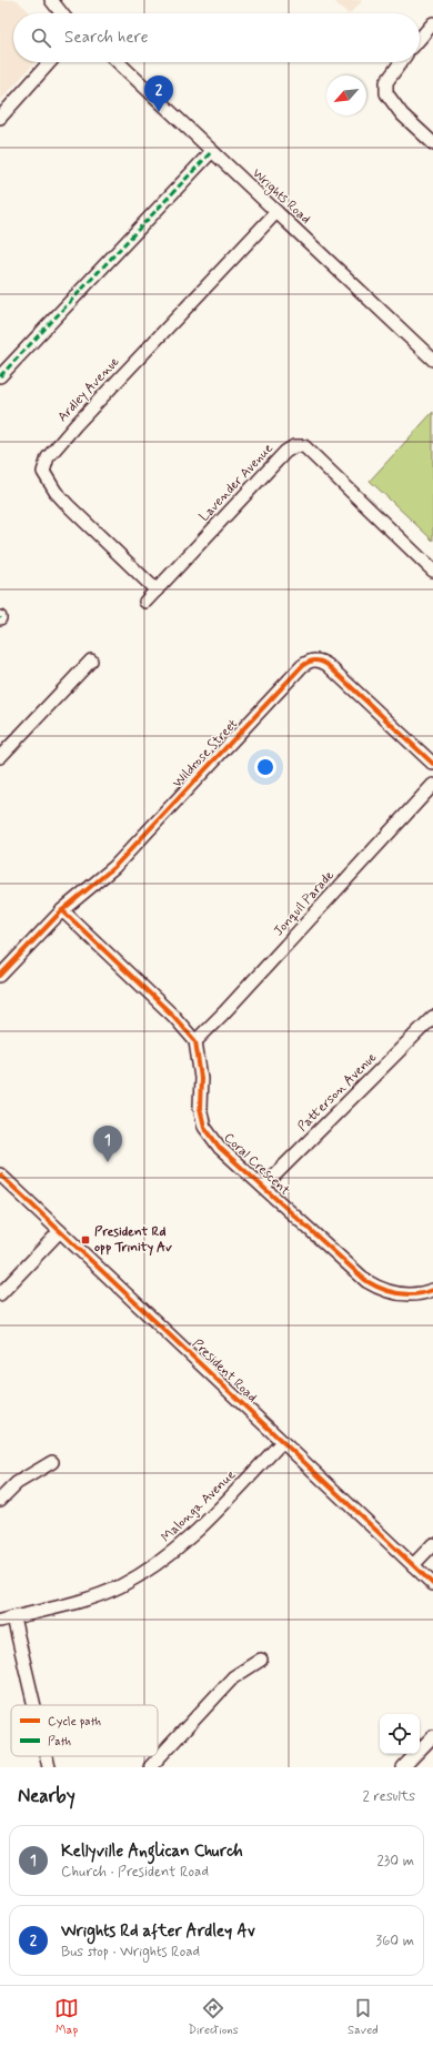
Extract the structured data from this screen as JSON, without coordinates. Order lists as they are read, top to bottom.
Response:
{
  "streets": {
    "street": [
      "Wrights Road",
      "Ardley Avenue",
      "Lavender Avenue",
      "Wildrose Street",
      "Jonquil Parade",
      "Patterson Avenue",
      "Coral Crescent",
      "President Road",
      "Malonga Avenue"
    ]
  },
  "crossings": [
    ["Wrights Road", "Ardley Avenue"],
    ["Ardley Avenue", "Lavender Avenue"],
    ["Jonquil Parade", "Coral Crescent"],
    ["Patterson Avenue", "Coral Crescent"],
    ["President Road", "Malonga Avenue"]
  ],
  "places": {
    "transit": ["President Rd opp Trinity Av"]
  },
  "legend": ["Cycle path", "Path"],
  "north": "bottom left",
  "page": {
    "search": "Search here",
    "pins": ["2", "1"],
    "heading": ["Nearby", "2 results"],
    "list": [
      {
        "mark": "1",
        "name": "Kellyville Anglican Church",
        "note": "Church · President Road",
        "value": "230 m"
      },
      {
        "mark": "2",
        "name": "Wrights Rd after Ardley Av",
        "note": "Bus stop · Wrights Road",
        "value": "360 m"
      }
    ],
    "nav": ["Map", "Directions", "Saved"]
  }
}
